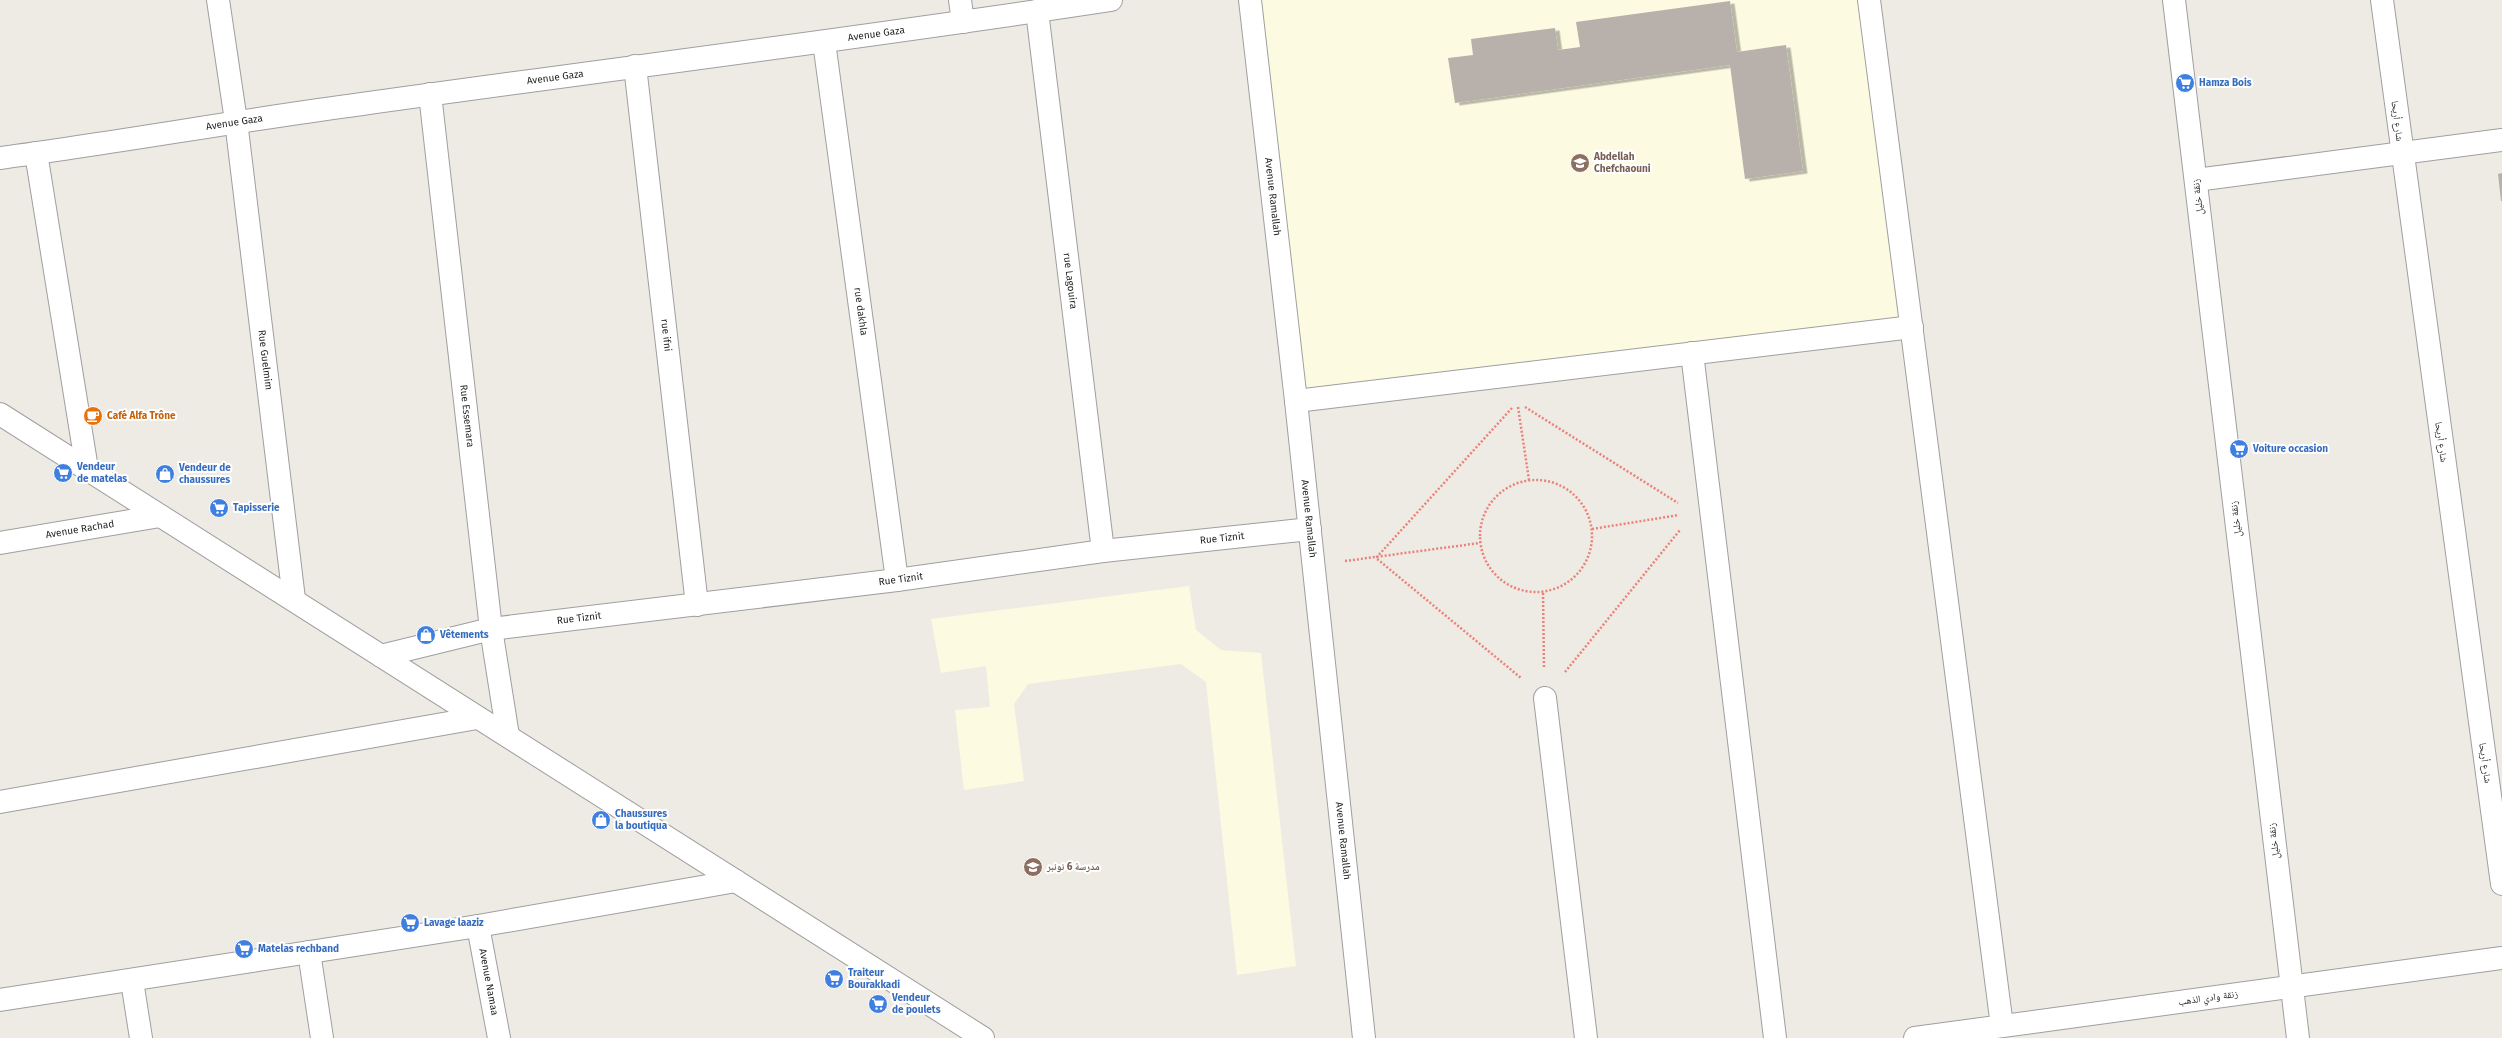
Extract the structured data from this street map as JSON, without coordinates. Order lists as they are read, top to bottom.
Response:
{
  "streets": {
    "street": [
      "Avenue Gaza",
      "شارع أريحا",
      "Avenue Ramallah",
      "زنقة خليل",
      "rue Lagouira",
      "rue dakhla",
      "rue ifni",
      "Rue Guelmim",
      "Rue Essemara",
      "Avenue Rachad",
      "Rue Tiznit",
      "Avenue Namaa",
      "زنقة وادي الذهب"
    ]
  },
  "crossings": [
    ["Avenue Gaza", "rue Lagouira"],
    ["Avenue Gaza", "rue dakhla"],
    ["Avenue Gaza", "rue ifni"],
    ["Avenue Gaza", "Rue Guelmim"],
    ["Avenue Gaza", "Rue Essemara"],
    ["Avenue Ramallah", "Rue Tiznit"],
    ["زنقة خليل", "زنقة وادي الذهب"],
    ["rue Lagouira", "Rue Tiznit"],
    ["rue dakhla", "Rue Tiznit"],
    ["rue ifni", "Rue Tiznit"],
    ["Rue Essemara", "Rue Tiznit"]
  ],
  "places": {
    "supermarket": [
      "Hamza Bois",
      "Voiture occasion",
      "Vendeur de matelas",
      "Tapisserie",
      "Lavage laaziz",
      "Matelas rechband",
      "Traiteur Bourakkadi",
      "Vendeur de poulets"
    ],
    "school or university": ["Abdellah Chefchaouni", "مدرسة 6 نونبر"],
    "cafe": ["Café Alfa Trône"],
    "shop": ["Vendeur de chaussures", "Vêtements", "Chaussures la boutiqua"]
  }
}
